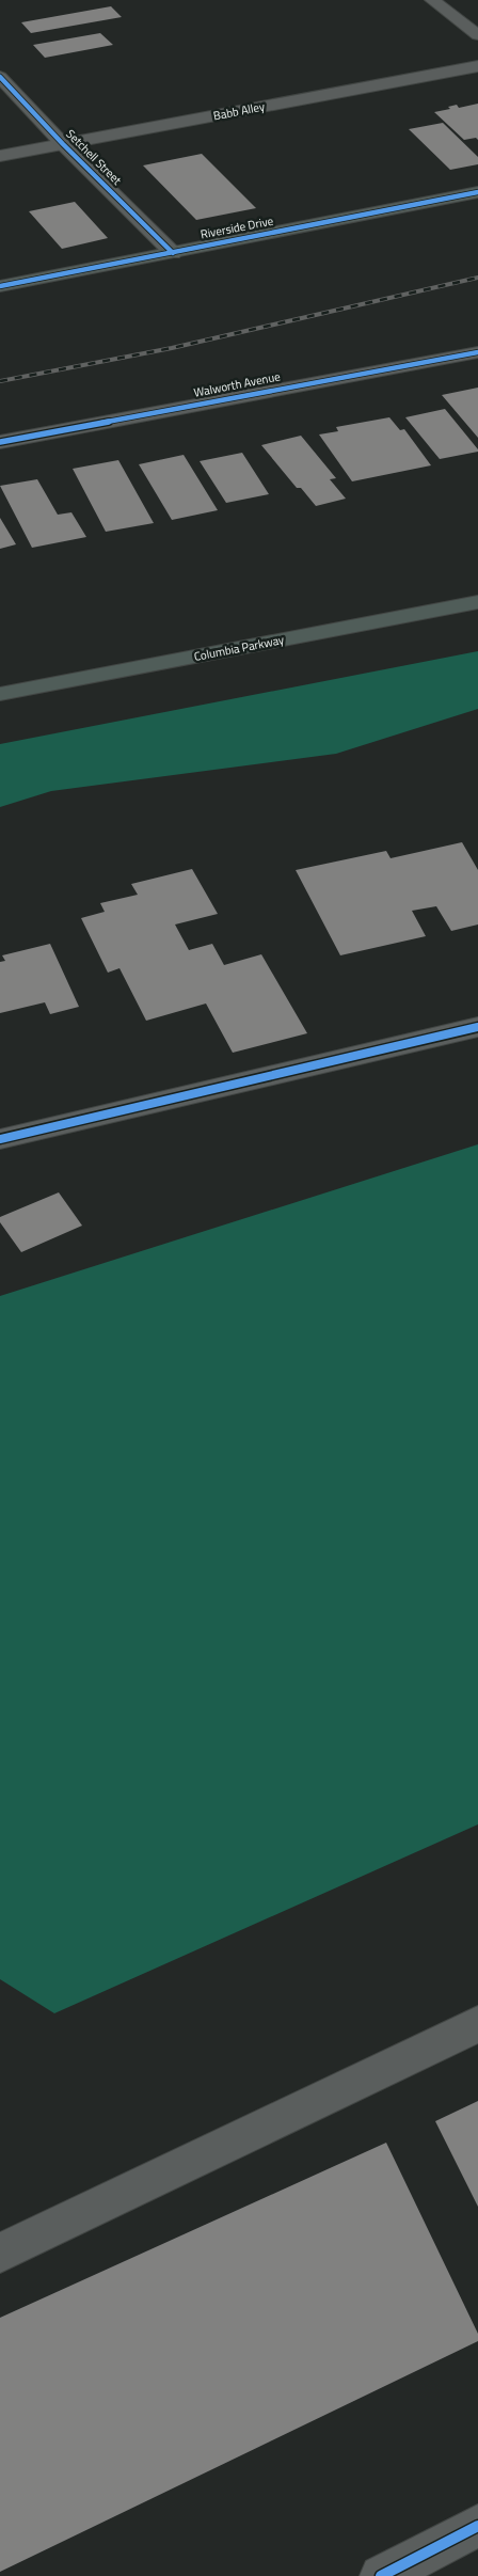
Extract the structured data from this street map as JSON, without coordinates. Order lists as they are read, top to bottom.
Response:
{
  "streets": {
    "highway": ["Columbia Parkway"],
    "main road": ["Riverside Drive"],
    "street": ["Babb Alley", "Setchell Street", "Walworth Avenue"]
  },
  "crossings": [
    ["Babb Alley", "Setchell Street"],
    ["Setchell Street", "Riverside Drive"]
  ]
}
